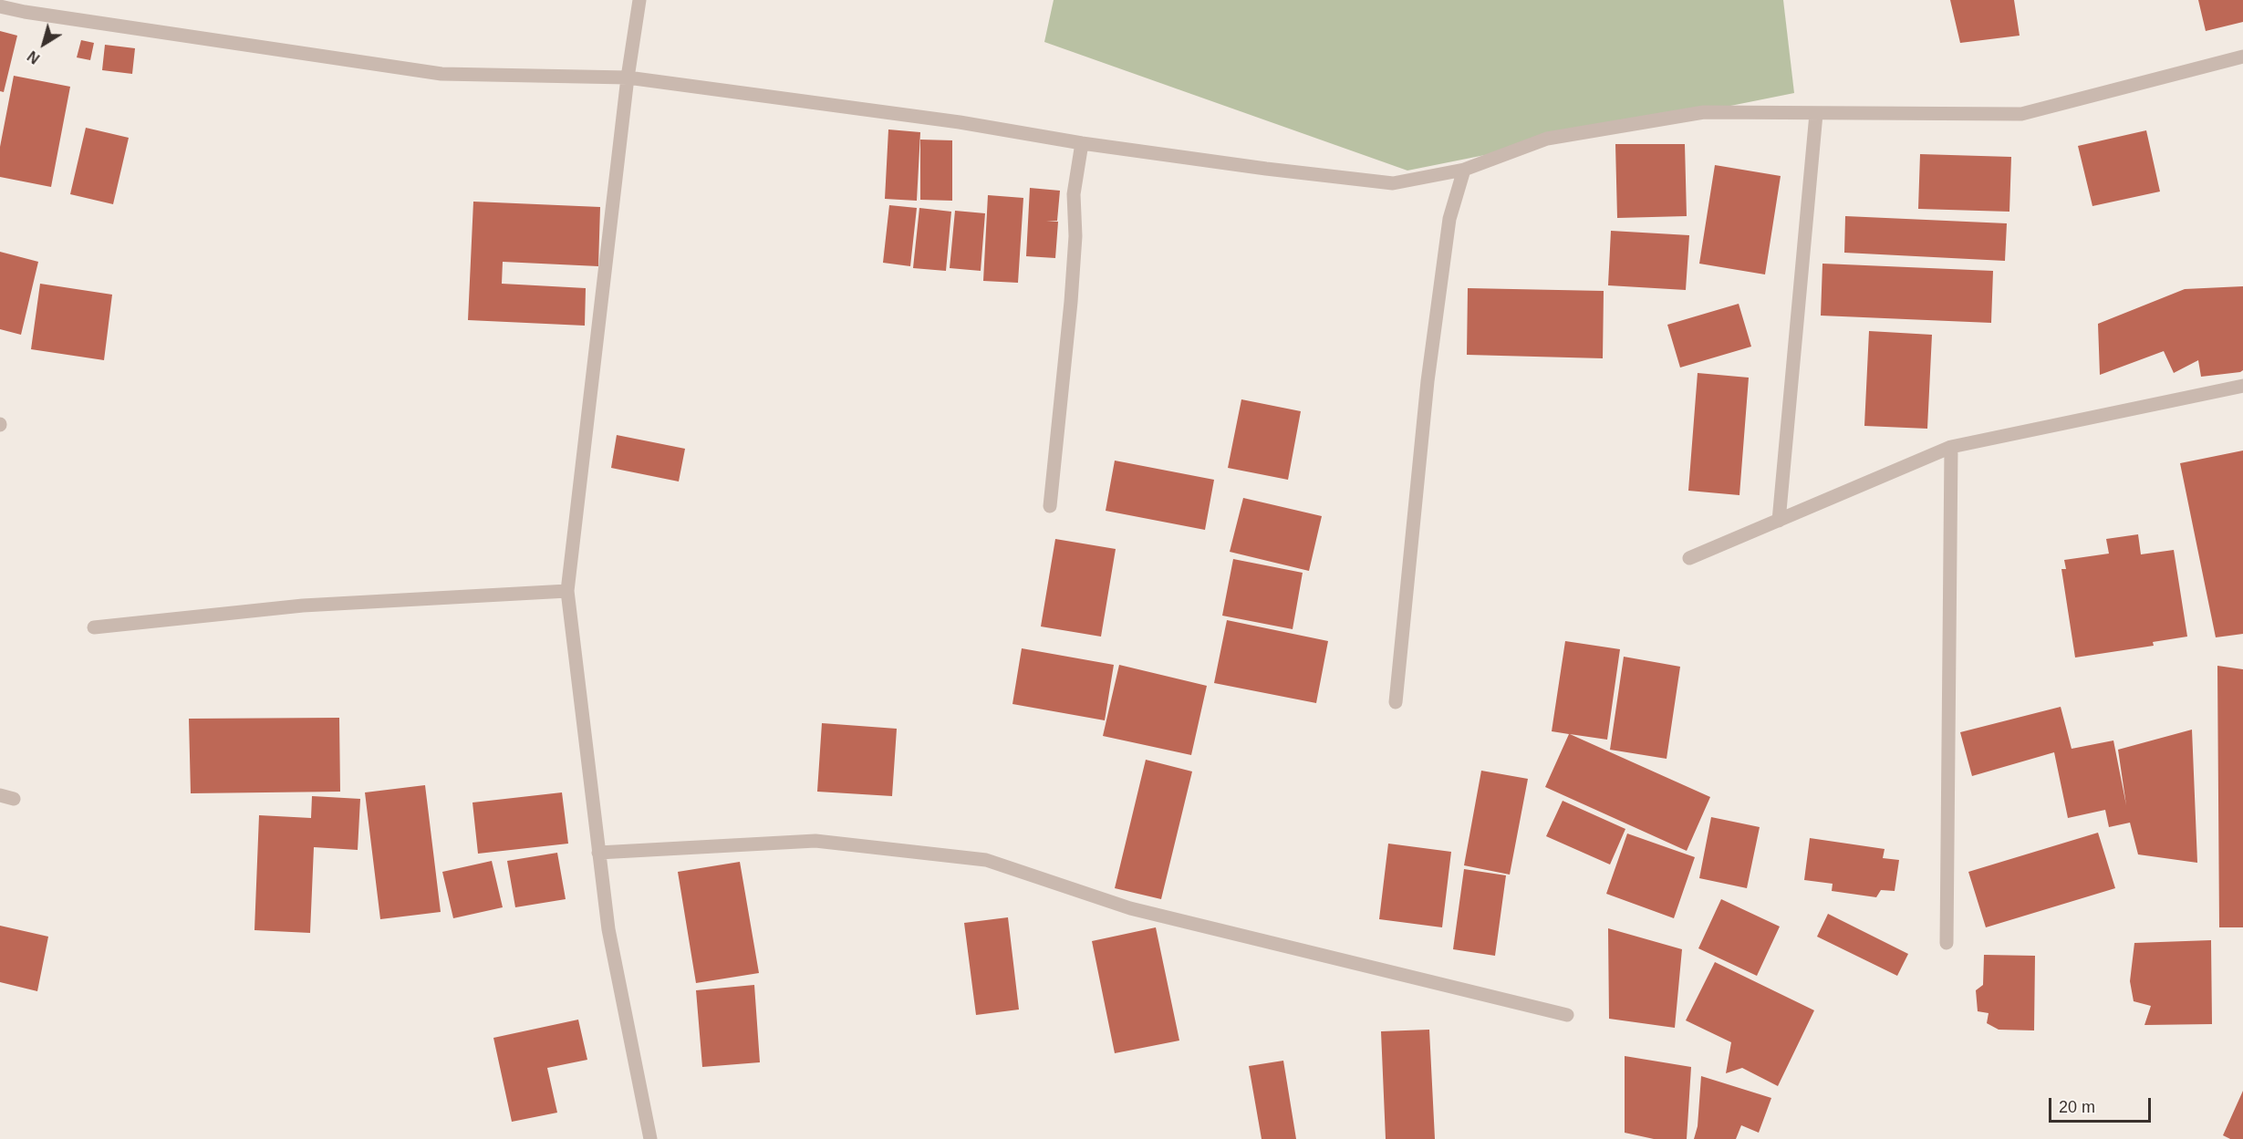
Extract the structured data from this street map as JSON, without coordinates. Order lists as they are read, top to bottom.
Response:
{
  "scale_bar": "20 m",
  "north": "bottom left"
}
